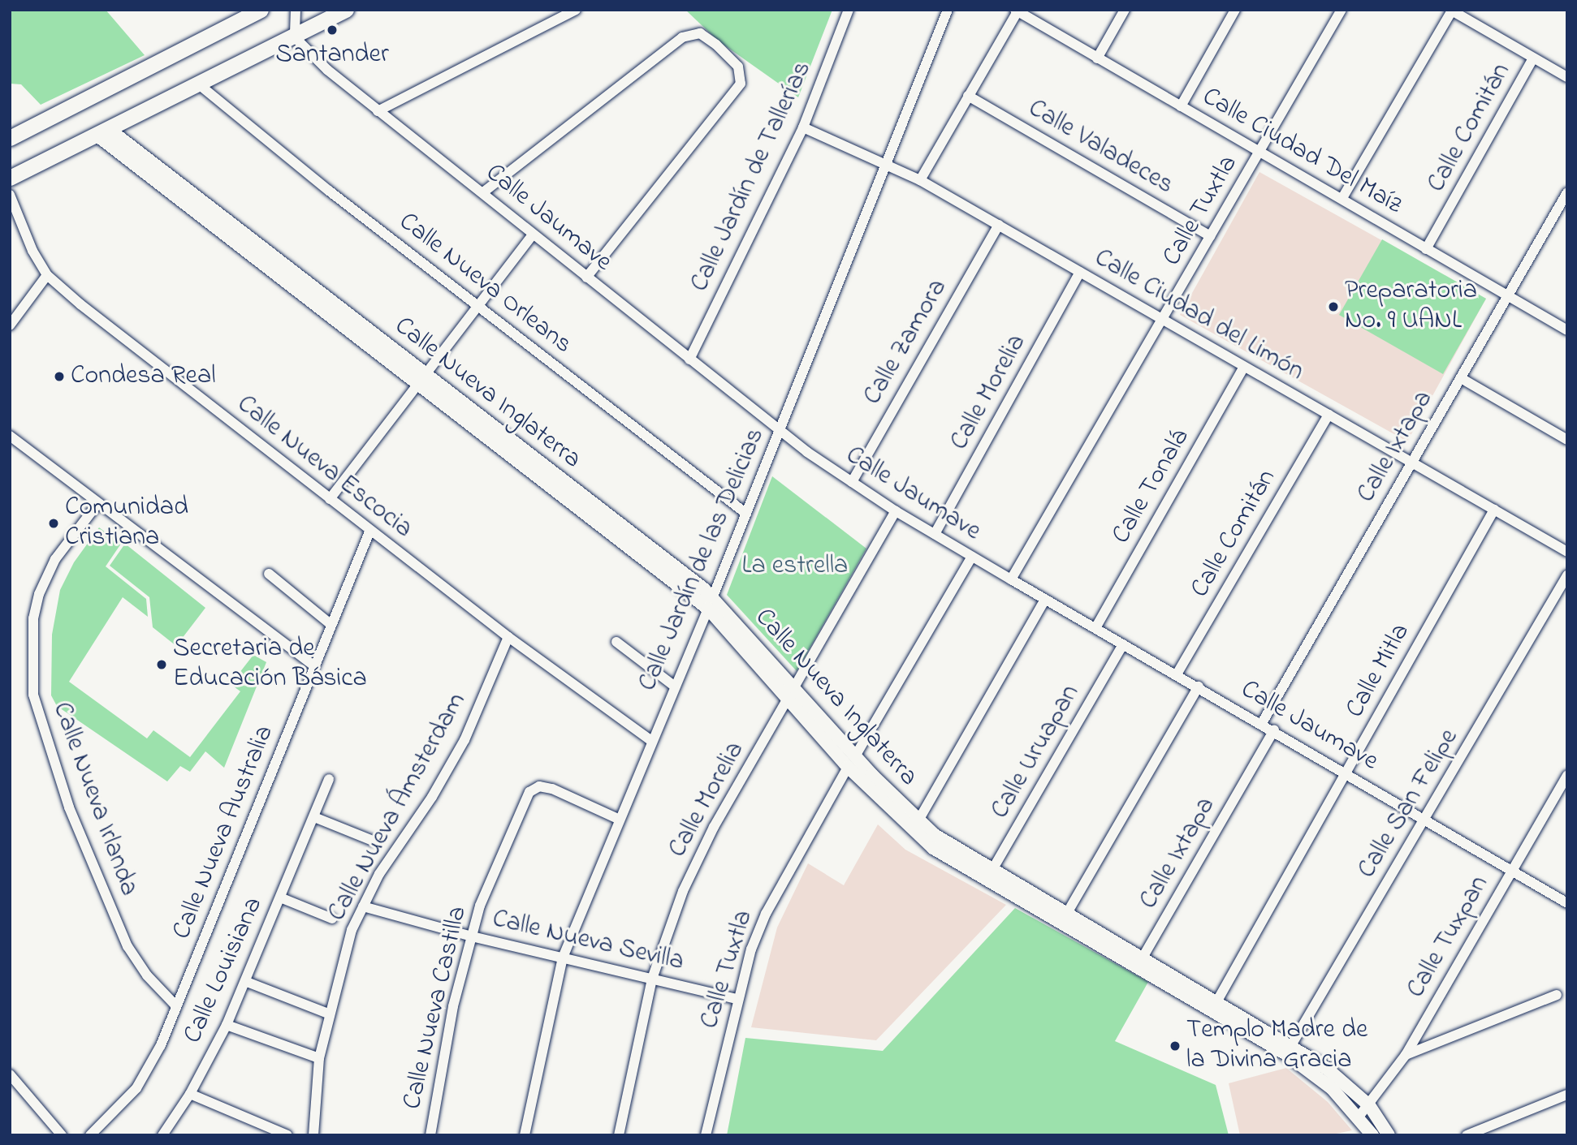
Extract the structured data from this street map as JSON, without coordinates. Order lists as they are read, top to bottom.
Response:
{
  "streets": {
    "street": [
      "Calle Comitán",
      "Calle Valadeces",
      "Calle Ciudad Del Maíz",
      "Calle Jardín de Tallerías",
      "Calle Tuxtla",
      "Calle Jaumave",
      "Calle Nueva Orleans",
      "Calle Ciudad del Limón",
      "Calle Zamora",
      "Calle Morelia",
      "Calle Nueva Inglaterra",
      "Calle Ixtapa",
      "Calle Nueva Escocia",
      "Calle Tonalá",
      "Calle Jardín de las Delicias",
      "Calle Mitla",
      "Calle Uruapan",
      "Calle Nueva Irlanda",
      "Calle San Felipe",
      "Calle Nueva Ámsterdam",
      "Calle Nueva Australia",
      "Calle Tuxpan",
      "Calle Nueva Sevilla",
      "Calle Louisiana",
      "Calle Nueva Castilla"
    ]
  },
  "crossings": [
    ["Calle Comitán", "Calle Ciudad Del Maíz"],
    ["Calle Comitán", "Calle Jaumave"],
    ["Calle Comitán", "Calle Ciudad del Limón"],
    ["Calle Valadeces", "Calle Tuxtla"],
    ["Calle Ciudad Del Maíz", "Calle Tuxtla"],
    ["Calle Ciudad Del Maíz", "Calle Ixtapa"],
    ["Calle Jardín de Tallerías", "Calle Jaumave"],
    ["Calle Jardín de Tallerías", "Calle Ciudad del Limón"],
    ["Calle Tuxtla", "Calle Jaumave"],
    ["Calle Tuxtla", "Calle Ciudad del Limón"],
    ["Calle Tuxtla", "Calle Nueva Inglaterra"],
    ["Calle Tuxtla", "Calle Nueva Sevilla"],
    ["Calle Jaumave", "Calle Zamora"],
    ["Calle Jaumave", "Calle Morelia"],
    ["Calle Jaumave", "Calle Ixtapa"],
    ["Calle Jaumave", "Calle Tonalá"],
    ["Calle Jaumave", "Calle Jardín de las Delicias"],
    ["Calle Jaumave", "Calle Mitla"],
    ["Calle Jaumave", "Calle Uruapan"],
    ["Calle Jaumave", "Calle San Felipe"],
    ["Calle Jaumave", "Calle Tuxpan"],
    ["Calle Nueva Orleans", "Calle Jardín de las Delicias"],
    ["Calle Ciudad del Limón", "Calle Zamora"],
    ["Calle Ciudad del Limón", "Calle Morelia"],
    ["Calle Ciudad del Limón", "Calle Ixtapa"],
    ["Calle Ciudad del Limón", "Calle Tonalá"],
    ["Calle Ciudad del Limón", "Calle Jardín de las Delicias"],
    ["Calle Ciudad del Limón", "Calle Mitla"],
    ["Calle Morelia", "Calle Nueva Inglaterra"],
    ["Calle Morelia", "Calle Nueva Sevilla"],
    ["Calle Nueva Inglaterra", "Calle Ixtapa"],
    ["Calle Nueva Inglaterra", "Calle Jardín de las Delicias"],
    ["Calle Nueva Inglaterra", "Calle Mitla"],
    ["Calle Nueva Inglaterra", "Calle Uruapan"],
    ["Calle Nueva Inglaterra", "Calle San Felipe"],
    ["Calle Nueva Inglaterra", "Calle Tuxpan"],
    ["Calle Nueva Escocia", "Calle Jardín de las Delicias"],
    ["Calle Nueva Escocia", "Calle Nueva Ámsterdam"],
    ["Calle Nueva Escocia", "Calle Nueva Australia"],
    ["Calle Jardín de las Delicias", "Calle Nueva Sevilla"],
    ["Calle Jardín de las Delicias", "Calle Nueva Castilla"],
    ["Calle Nueva Irlanda", "Calle Nueva Australia"],
    ["Calle Nueva Ámsterdam", "Calle Nueva Sevilla"],
    ["Calle Nueva Sevilla", "Calle Nueva Castilla"]
  ],
  "parks": ["La estrella"],
  "places": [
    "Santander",
    "Preparatoria No. 9 UANL",
    "Condesa Real",
    "Comunidad Cristiana",
    "Secretaria de Educación Básica",
    "Templo Madre de la Divina Gracia"
  ]
}
